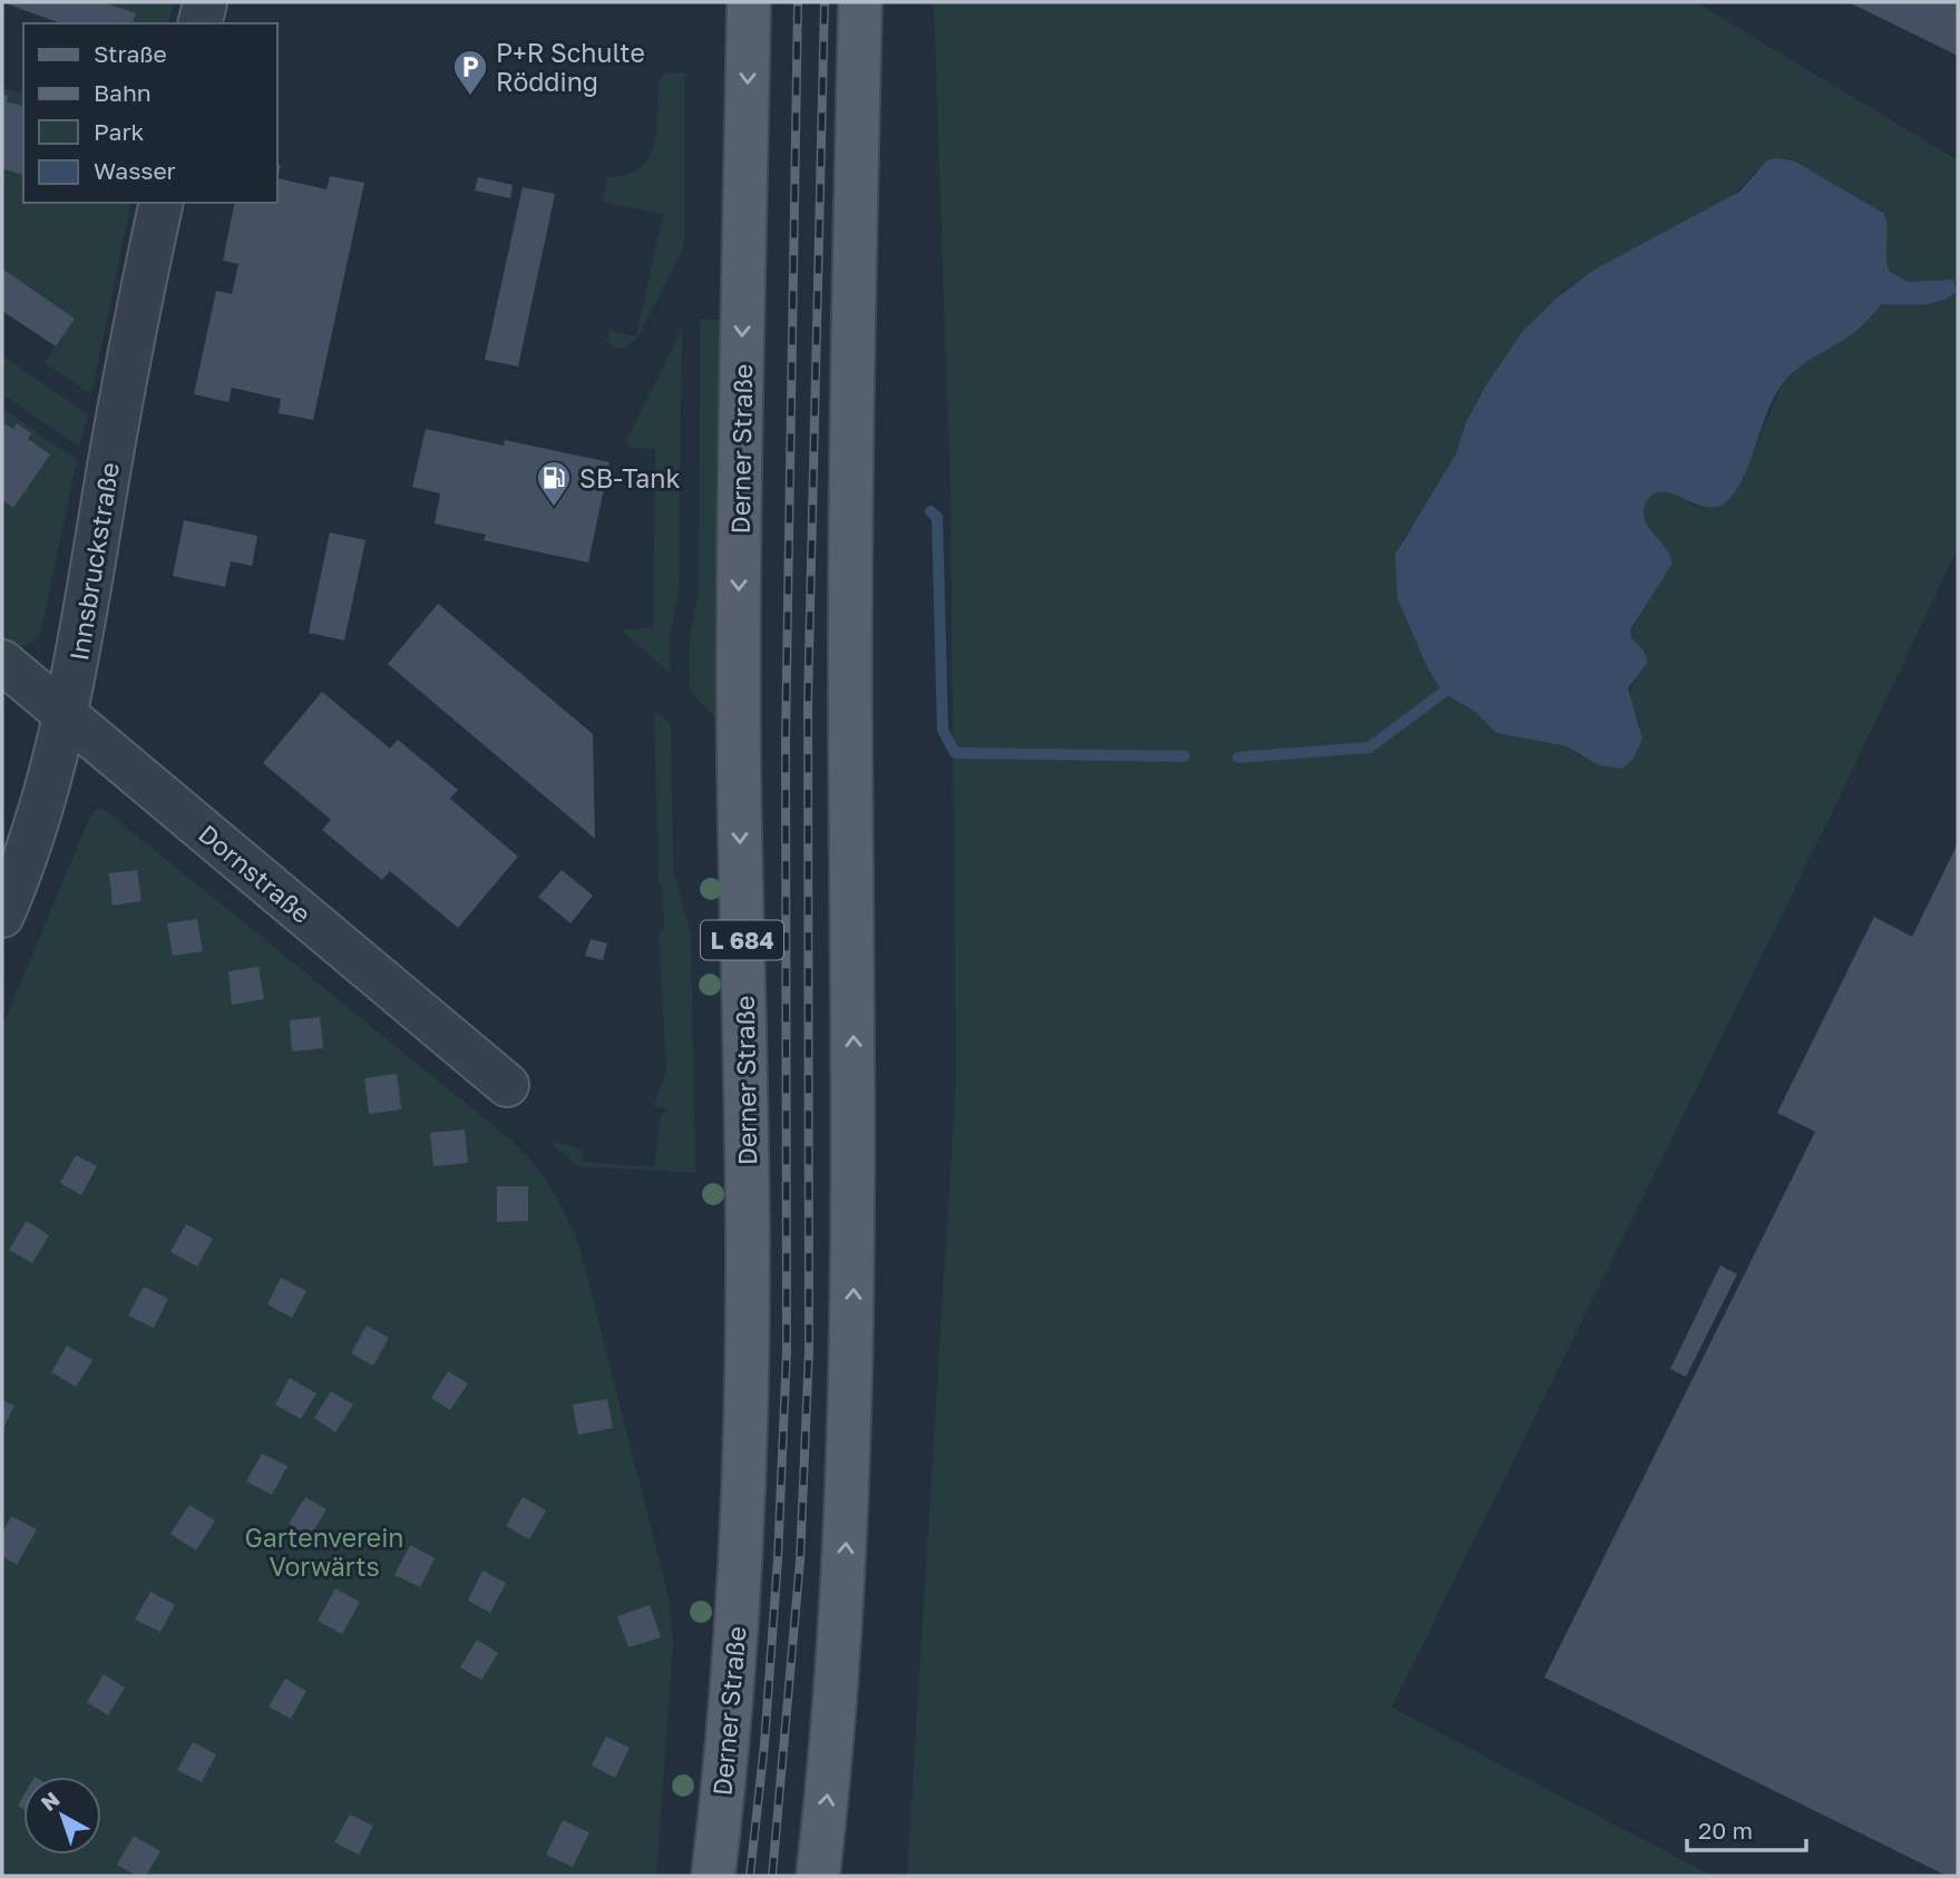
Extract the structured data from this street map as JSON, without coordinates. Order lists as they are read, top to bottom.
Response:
{
  "streets": {
    "main road": ["Derner Straße", "L 684"],
    "street": ["Innsbruckstraße", "Dornstraße"]
  },
  "crossings": [
    ["Innsbruckstraße", "Dornstraße"]
  ],
  "parks": ["Gartenverein Vorwärts"],
  "places": {
    "parking": ["P+R Schulte Rödding"],
    "fuel station": ["SB-Tank"]
  },
  "legend": [
    "Straße",
    "Bahn",
    "Park",
    "Wasser"
  ],
  "scale_bar": "20 m",
  "north": "top left"
}
